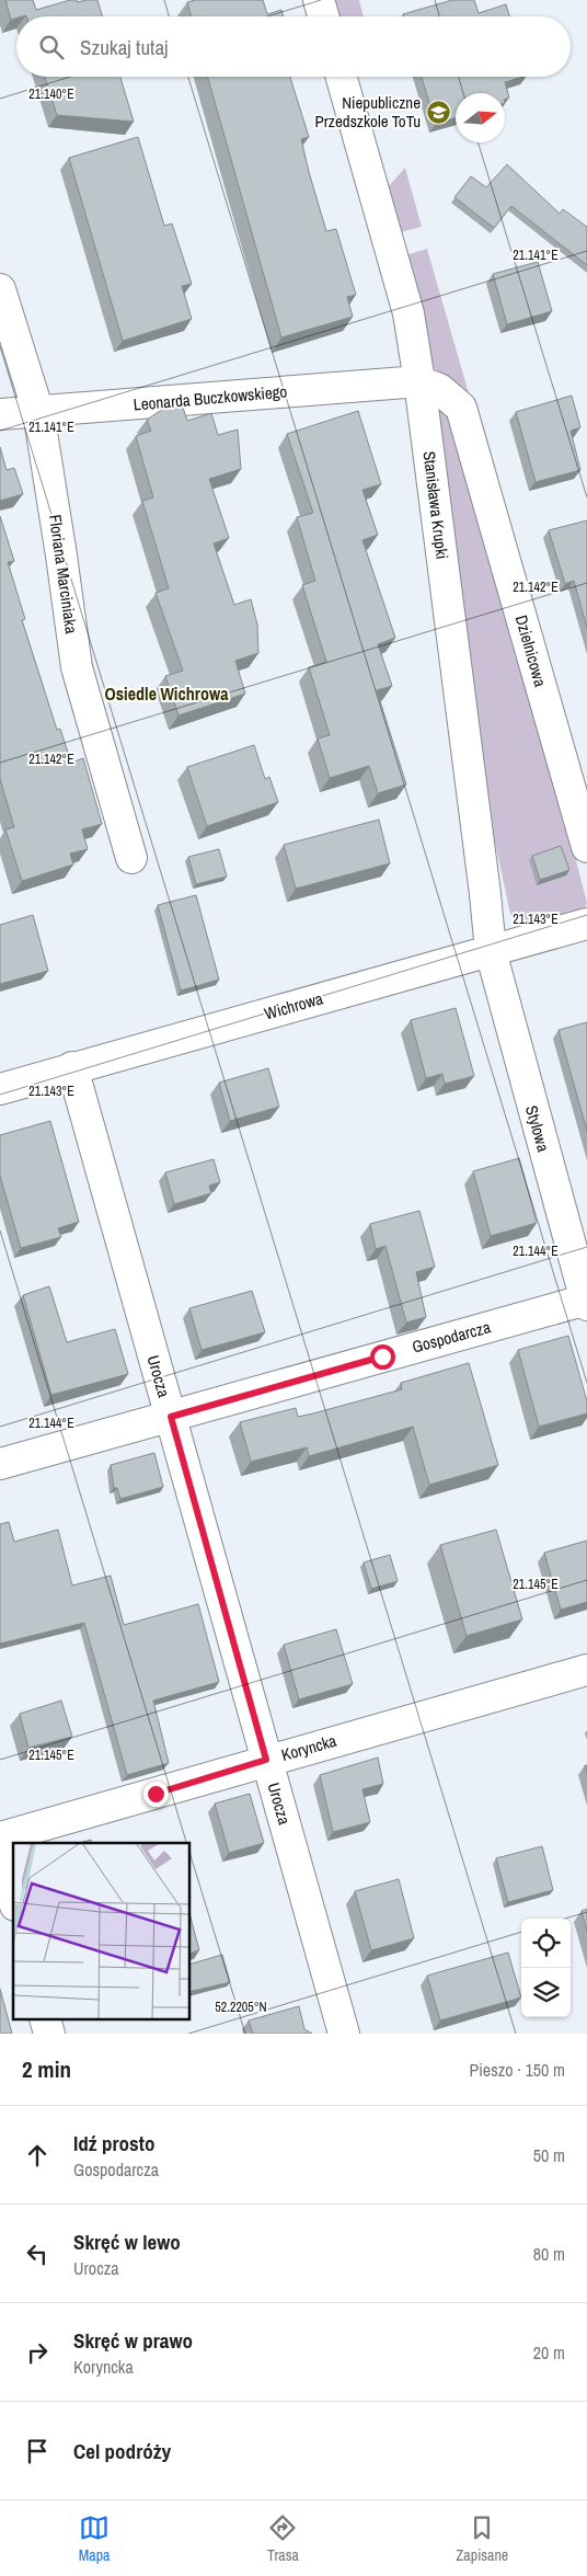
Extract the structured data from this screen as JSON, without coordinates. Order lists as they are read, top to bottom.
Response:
{
  "streets": {
    "street": [
      "Leonarda Buczkowskiego",
      "Stanisława Krupki",
      "Floriana Marciniaka",
      "Dzielnicowa",
      "Wichrowa",
      "Stylowa",
      "Gospodarcza",
      "Urocza",
      "Koryncka"
    ]
  },
  "crossings": [
    ["Leonarda Buczkowskiego", "Stanisława Krupki"],
    ["Leonarda Buczkowskiego", "Floriana Marciniaka"],
    ["Leonarda Buczkowskiego", "Dzielnicowa"],
    ["Stanisława Krupki", "Dzielnicowa"],
    ["Stanisława Krupki", "Wichrowa"],
    ["Stanisława Krupki", "Stylowa"],
    ["Wichrowa", "Stylowa"],
    ["Wichrowa", "Urocza"],
    ["Stylowa", "Gospodarcza"],
    ["Gospodarcza", "Urocza"],
    ["Urocza", "Koryncka"]
  ],
  "districts": ["Osiedle Wichrowa"],
  "places": {
    "school or university": ["Niepubliczne Przedszkole ToTu"]
  },
  "north": "right",
  "page": {
    "search": "Szukaj tutaj",
    "heading": ["2 min", "Pieszo · 150 m"],
    "list": [
      ["Idź prosto", "Gospodarcza", "50 m"],
      ["Skręć w lewo", "Urocza", "80 m"],
      ["Skręć w prawo", "Koryncka", "20 m"],
      "Cel podróży"
    ],
    "nav": ["Mapa", "Trasa", "Zapisane"]
  },
  "coordinates": [
    "21.140°E",
    "21.141°E",
    "21.142°E",
    "21.143°E",
    "21.144°E",
    "21.145°E",
    "52.2205°N"
  ]
}
